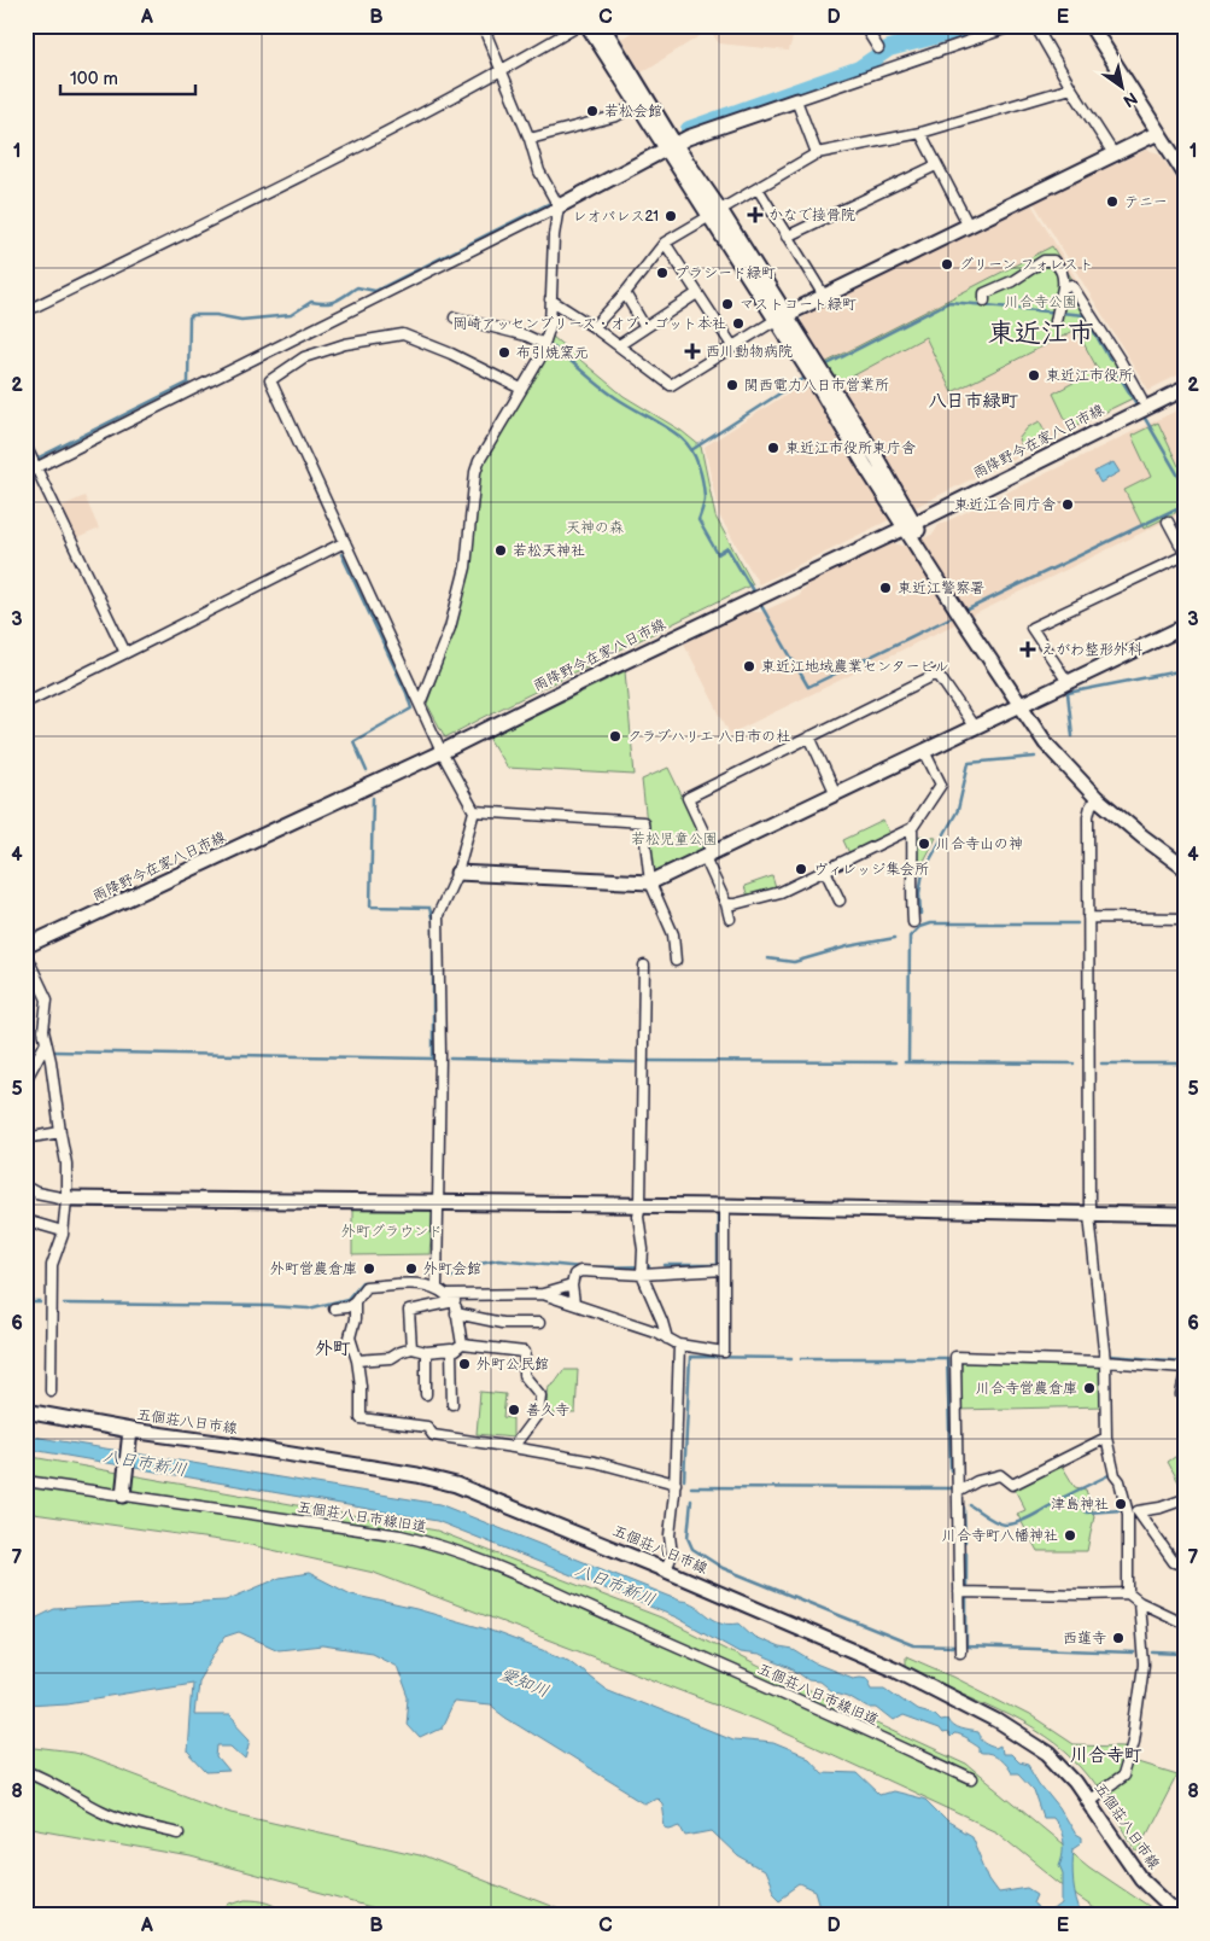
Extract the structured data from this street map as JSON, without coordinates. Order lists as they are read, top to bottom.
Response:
{
  "streets": {
    "street": ["雨降野今在家八日市線", "五個荘八日市線", "五個荘八日市線旧道"]
  },
  "districts": [
    "東近江市",
    "八日市緑町",
    "外町",
    "川合寺町"
  ],
  "water": ["八日市新川", "愛知川"],
  "parks": [
    "川合寺公園",
    "天神の森",
    "若松児童公園",
    "外町グラウンド"
  ],
  "places": {
    "other": [
      "若松会館",
      "テニー",
      "レオパレス21",
      "グリーン フォレスト",
      "プラシード緑町",
      "マストコート緑町",
      "岡崎アッセンブリーズ・オブ・ゴット本社",
      "布引焼窯元",
      "東近江市役所",
      "関西電力八日市営業所",
      "東近江市役所東庁舎",
      "東近江合同庁舎",
      "若松天神社",
      "東近江警察署",
      "東近江地域農業センタービル",
      "クラブハリエ 八日市の杜",
      "川合寺山の神",
      "ヴィレッジ集会所",
      "外町営農倉庫",
      "外町会館",
      "外町公民館",
      "川合寺営農倉庫",
      "善久寺",
      "津島神社",
      "川合寺町八幡神社",
      "西蓮寺"
    ],
    "health": ["かなで接骨院", "西川動物病院", "えがわ整形外科"]
  },
  "scale_bar": "100 m",
  "north": "bottom right",
  "grid": {
    "columns": [
      "A",
      "B",
      "C",
      "D",
      "E"
    ],
    "rows": [
      "1",
      "2",
      "3",
      "4",
      "5",
      "6",
      "7",
      "8"
    ]
  }
}
